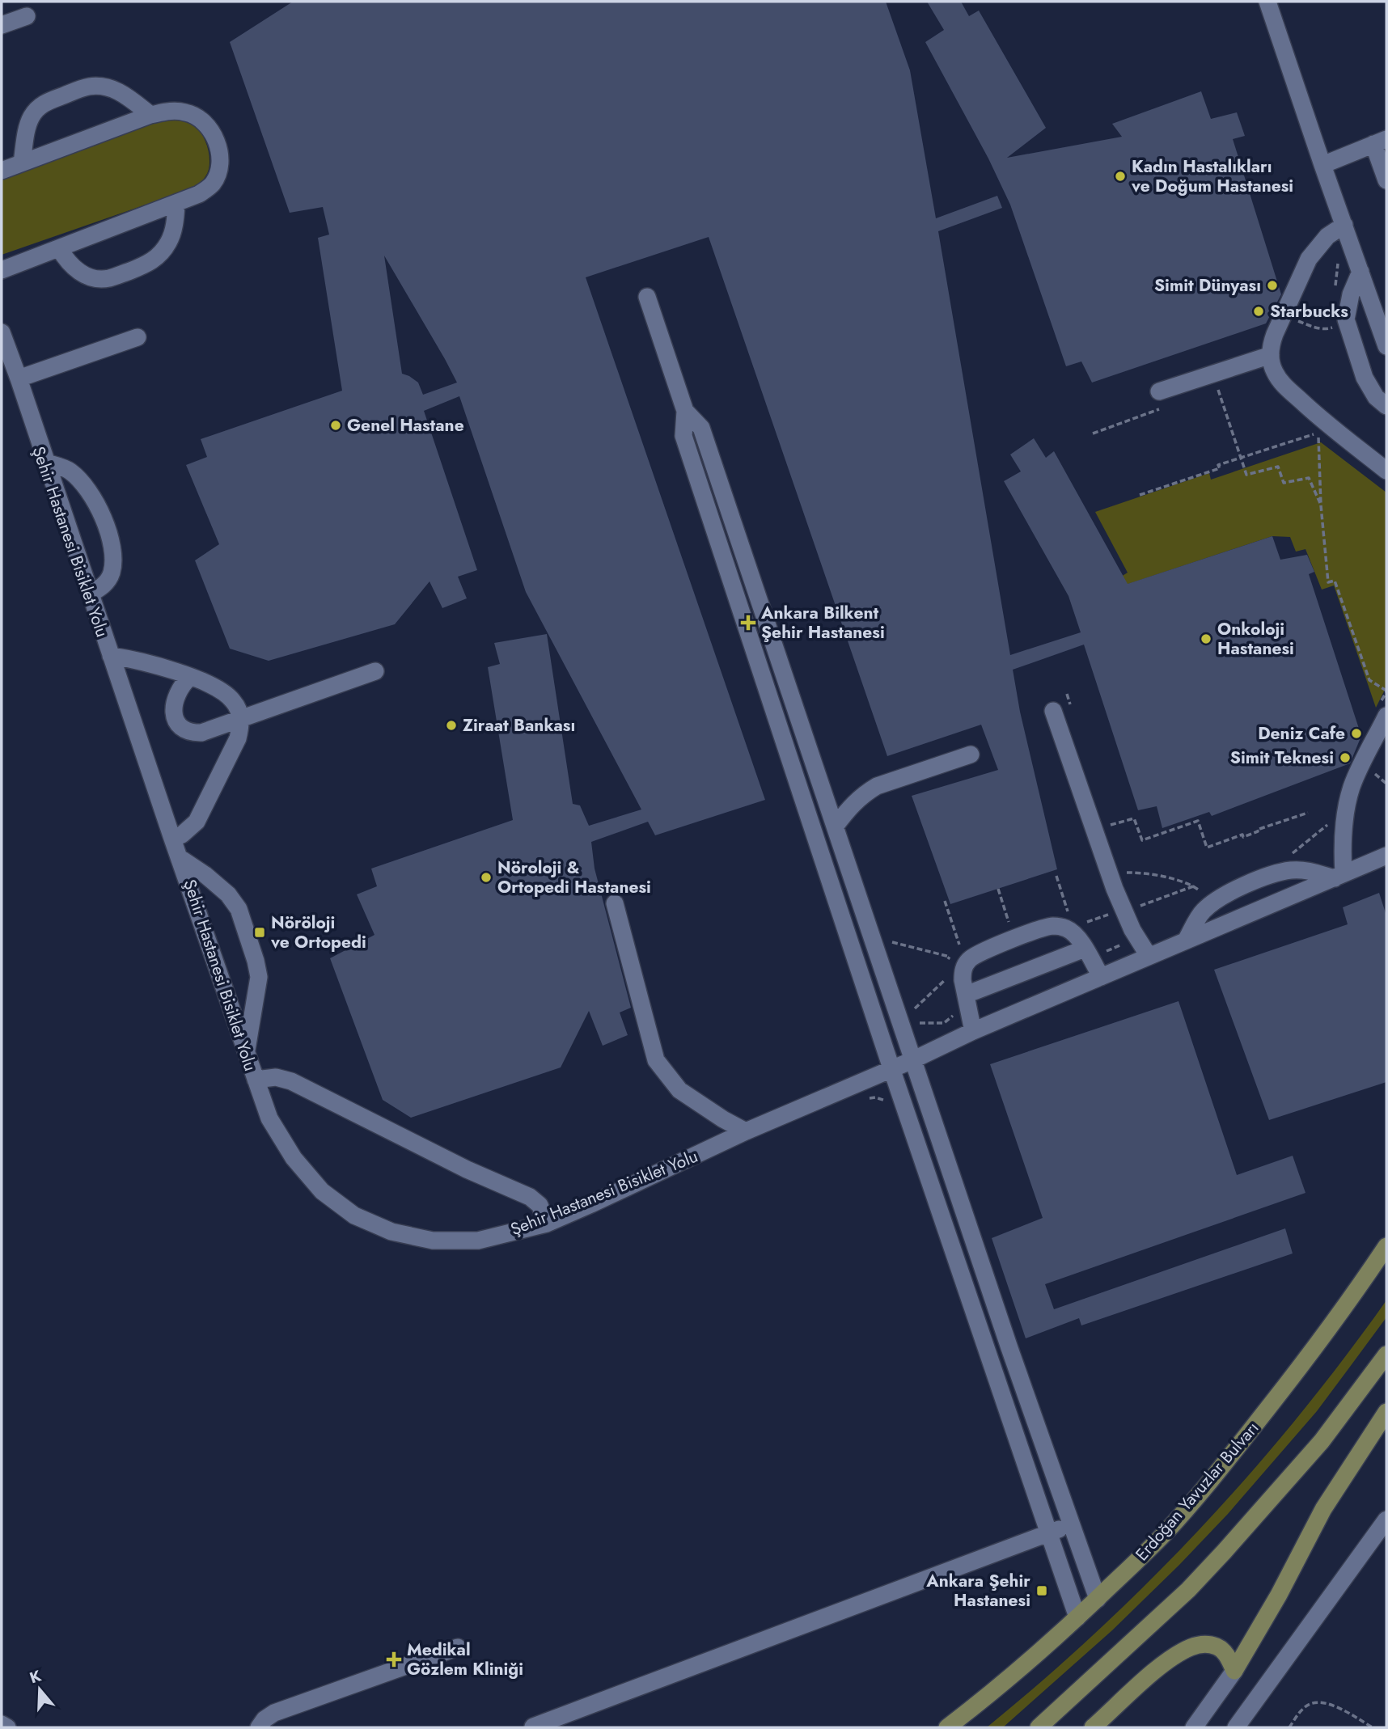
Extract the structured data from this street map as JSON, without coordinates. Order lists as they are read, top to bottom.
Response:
{
  "streets": {
    "main road": ["Erdoğan Yavuzlar Bulvarı"]
  },
  "places": {
    "other": [
      "Kadın Hastalıkları ve Doğum Hastanesi",
      "Simit Dünyası",
      "Starbucks",
      "Genel Hastane",
      "Onkoloji Hastanesi",
      "Ziraat Bankası",
      "Deniz Cafe",
      "Simit Teknesi",
      "Nöroloji & Ortopedi Hastanesi"
    ],
    "health": ["Ankara Bilkent Şehir Hastanesi", "Medikal Gözlem Kliniği"],
    "transit": ["Nöröloji ve Ortopedi", "Ankara Şehir Hastanesi"]
  },
  "north": "top"
}
